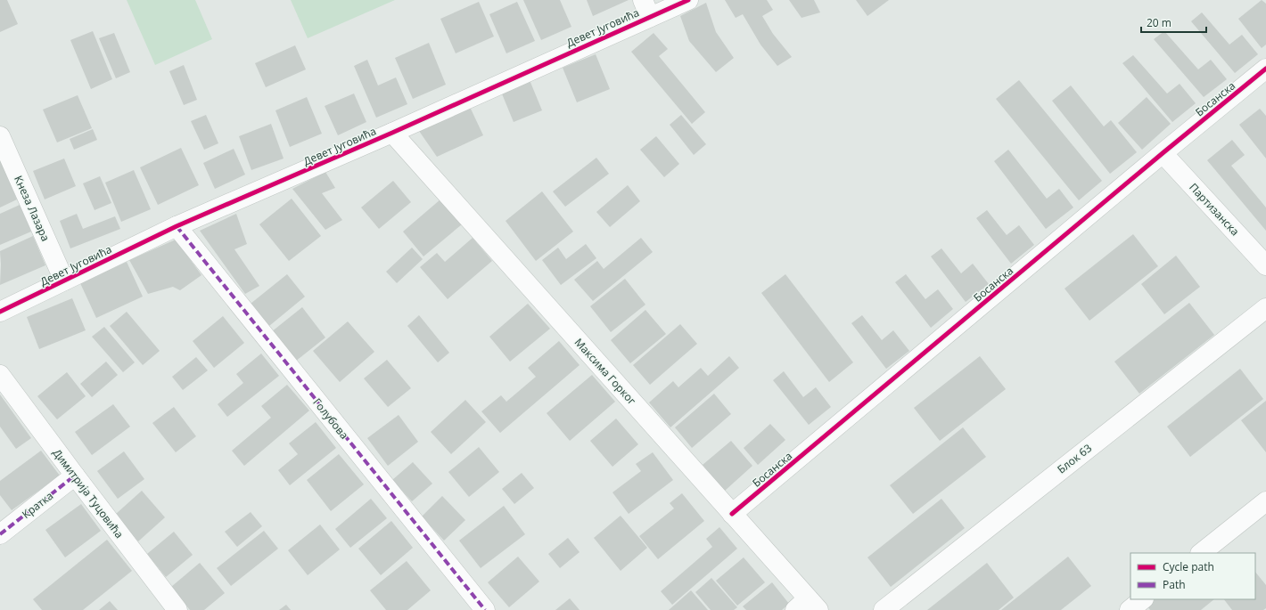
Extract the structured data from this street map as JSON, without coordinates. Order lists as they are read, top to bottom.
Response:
{
  "streets": {
    "street": [
      "Девет Југовића",
      "Босанска",
      "Кнеза Лазара",
      "Партизанска",
      "Максима Горког",
      "Голубова",
      "Блок 63",
      "Димитрија Туцовића",
      "Кратка"
    ]
  },
  "crossings": [
    ["Девет Југовића", "Кнеза Лазара"],
    ["Девет Југовића", "Максима Горког"],
    ["Девет Југовића", "Голубова"],
    ["Босанска", "Партизанска"],
    ["Босанска", "Максима Горког"],
    ["Димитрија Туцовића", "Кратка"]
  ],
  "legend": ["Cycle path", "Path"],
  "scale_bar": "20 m"
}
